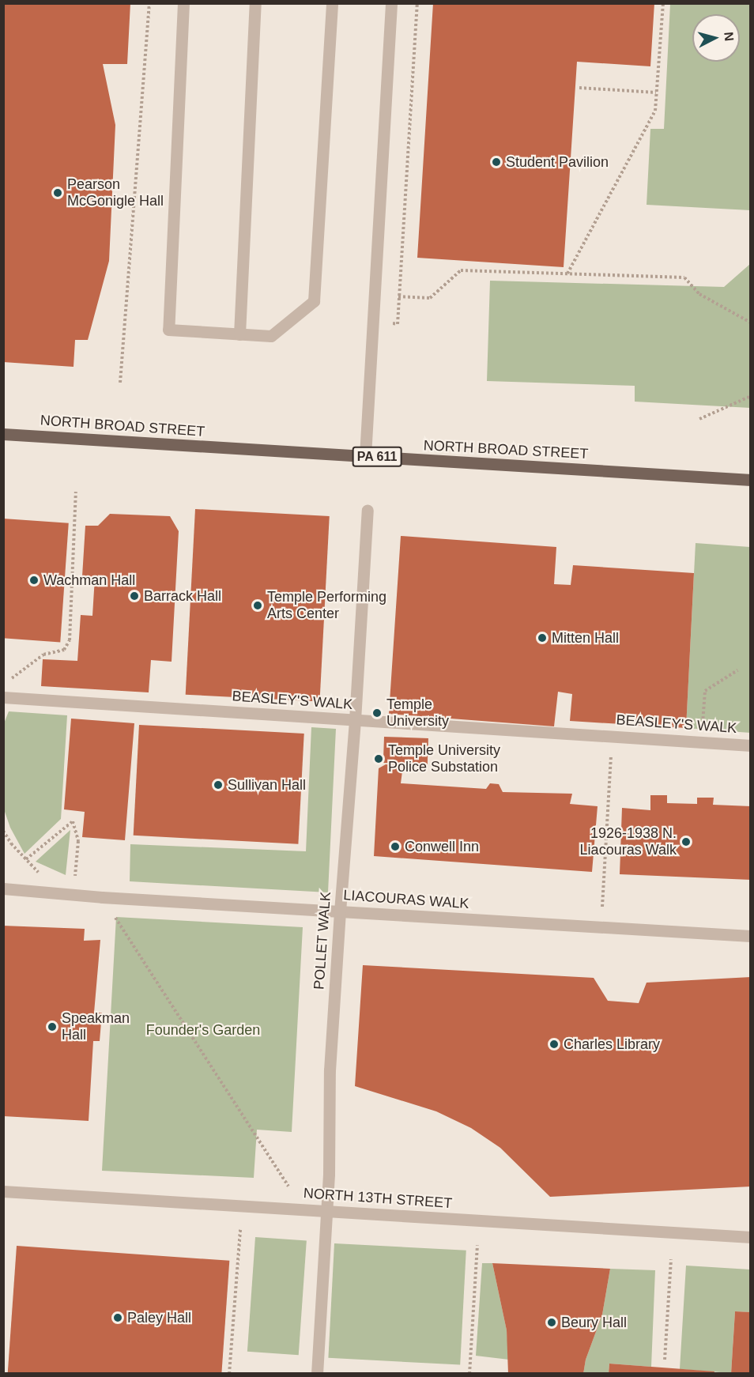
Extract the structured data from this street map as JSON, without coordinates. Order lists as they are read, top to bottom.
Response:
{
  "streets": {
    "main road": ["NORTH BROAD STREET", "PA 611"],
    "street": [
      "BEASLEY'S WALK",
      "LIACOURAS WALK",
      "POLLET WALK",
      "NORTH 13TH STREET"
    ]
  },
  "crossings": [
    ["BEASLEY'S WALK", "POLLET WALK"],
    ["LIACOURAS WALK", "POLLET WALK"],
    ["POLLET WALK", "NORTH 13TH STREET"]
  ],
  "parks": ["Founder's Garden"],
  "places": [
    "Student Pavilion",
    "Pearson McGonigle Hall",
    "Wachman Hall",
    "Barrack Hall",
    "Temple Performing Arts Center",
    "Mitten Hall",
    "Temple University",
    "Temple University Police Substation",
    "Sullivan Hall",
    "1926-1938 N. Liacouras Walk",
    "Conwell Inn",
    "Speakman Hall",
    "Charles Library",
    "Paley Hall",
    "Beury Hall"
  ],
  "north": "right"
}
